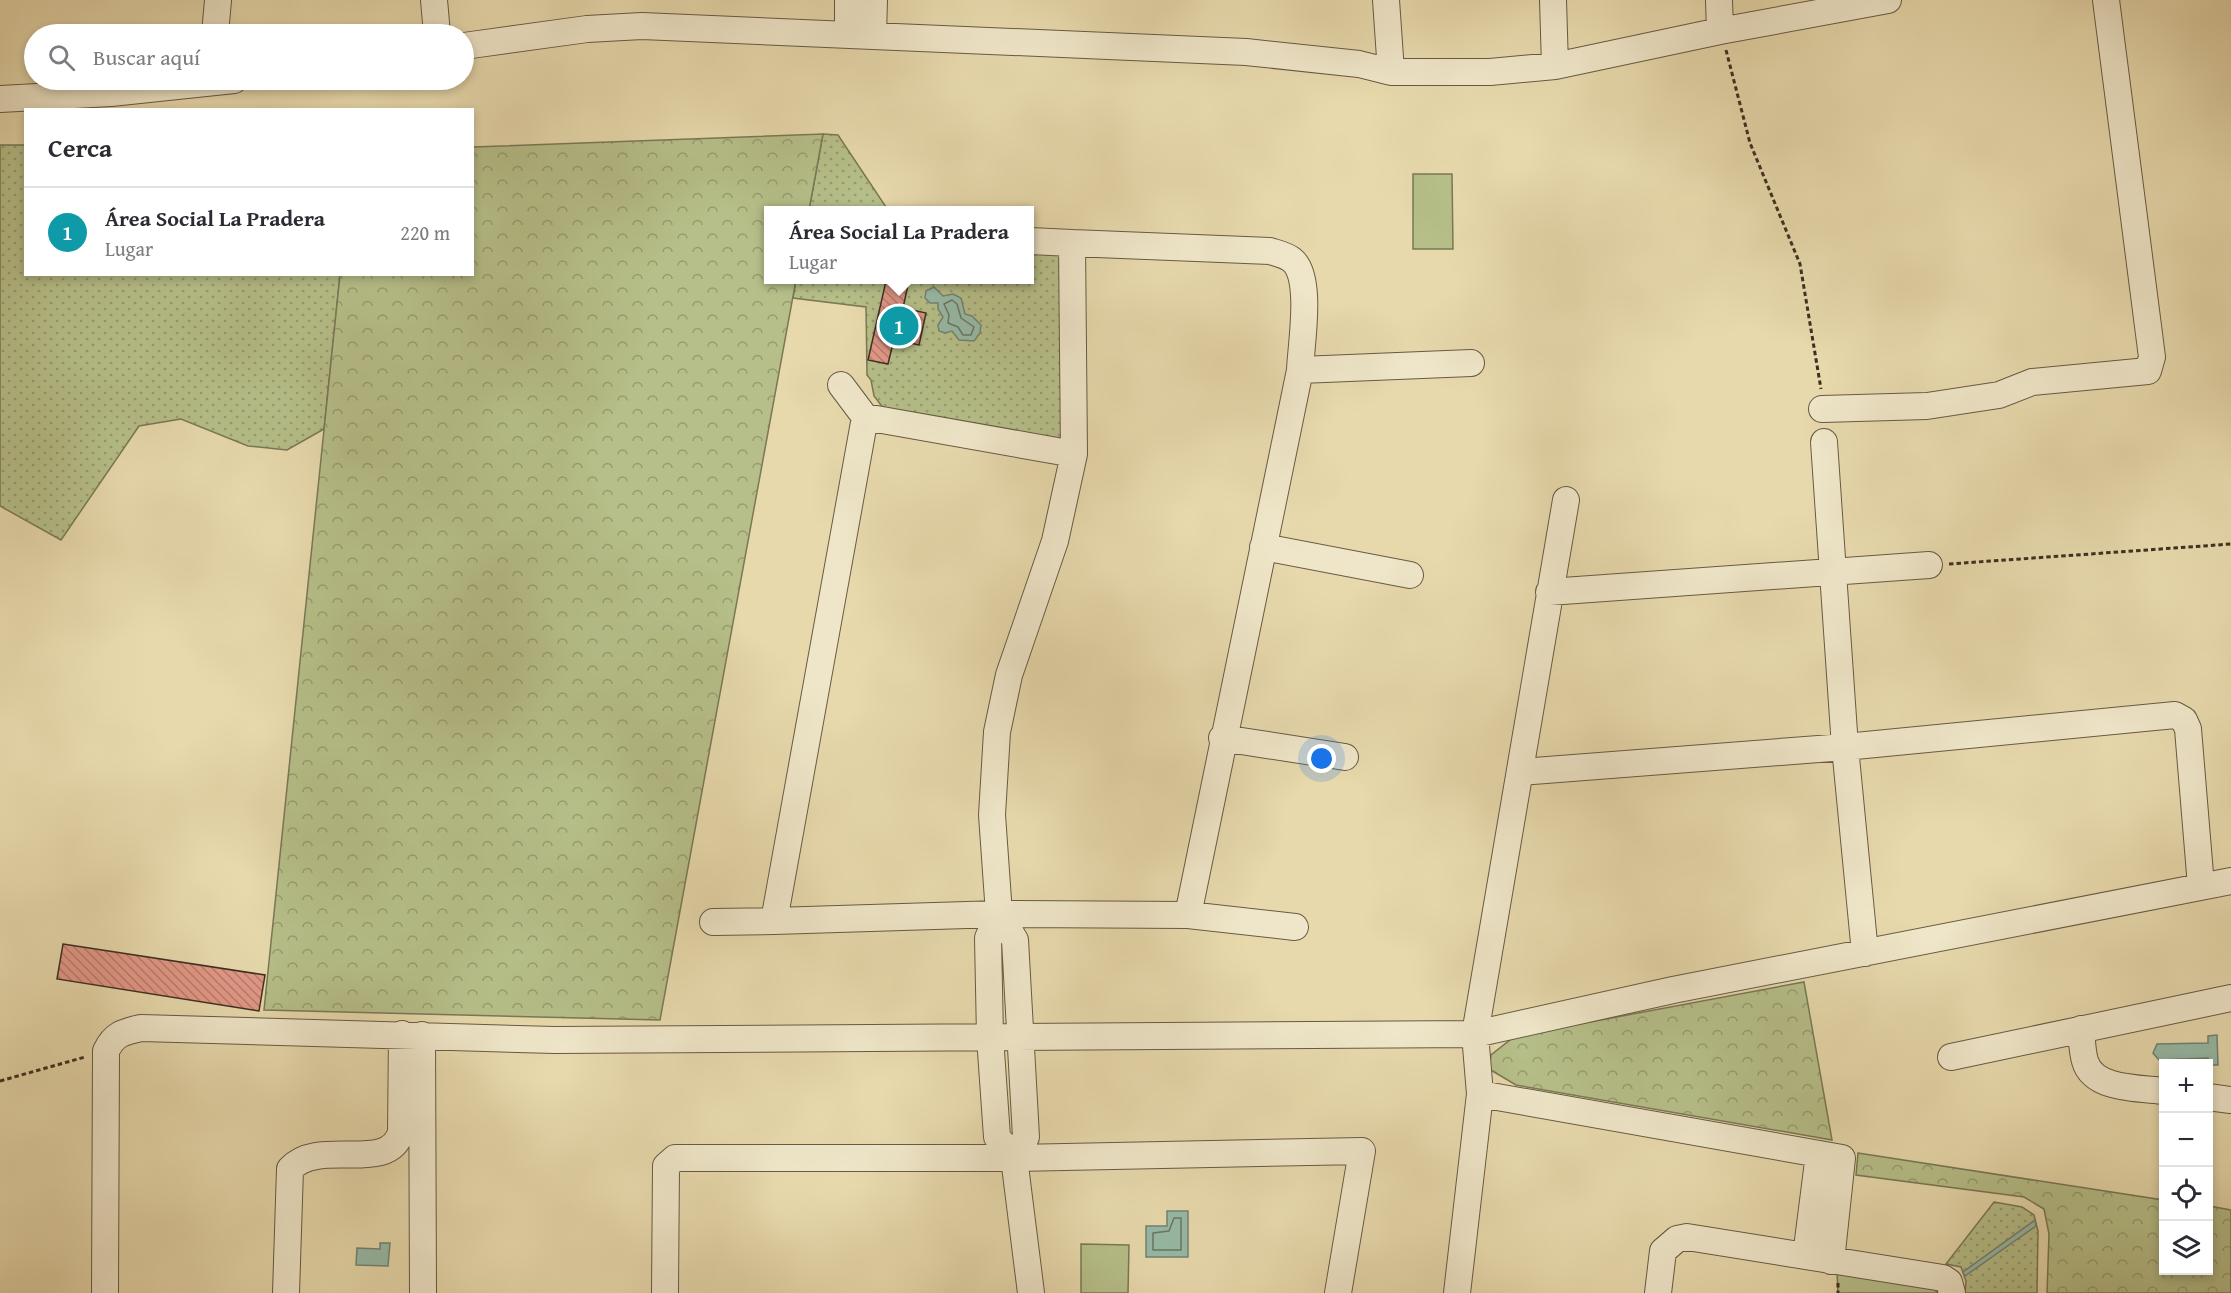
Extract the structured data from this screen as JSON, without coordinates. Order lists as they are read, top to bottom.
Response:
{
  "page": {
    "search": "Buscar aquí",
    "heading": "Cerca",
    "list": [
      {
        "mark": "1",
        "name": "Área Social La Pradera",
        "note": "Lugar",
        "value": "220 m"
      }
    ],
    "popup": ["Área Social La Pradera", "Lugar"],
    "pins": "1",
    "map_buttons": ["+", "−"]
  }
}
